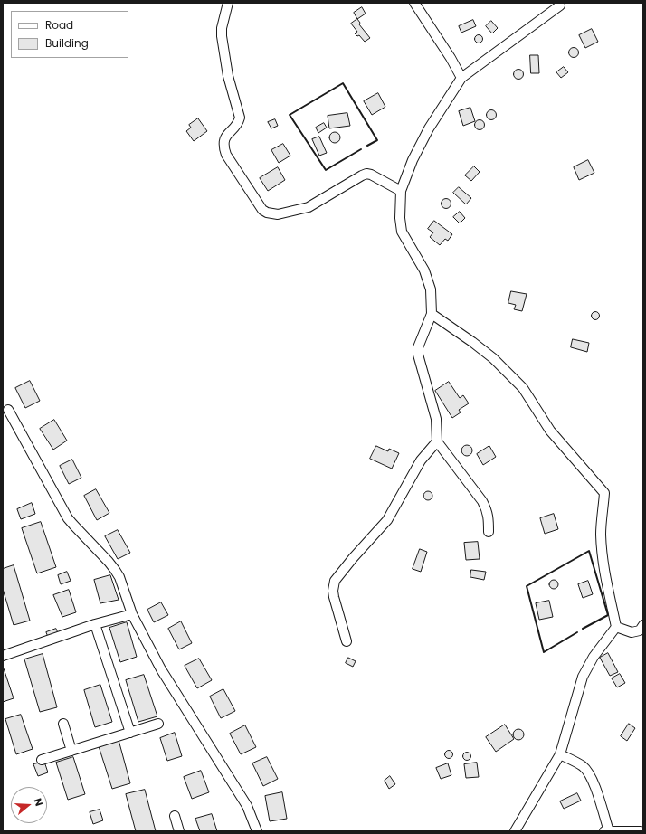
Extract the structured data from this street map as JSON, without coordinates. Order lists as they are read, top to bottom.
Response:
{
  "legend": ["Road", "Building"],
  "north": "right"
}
